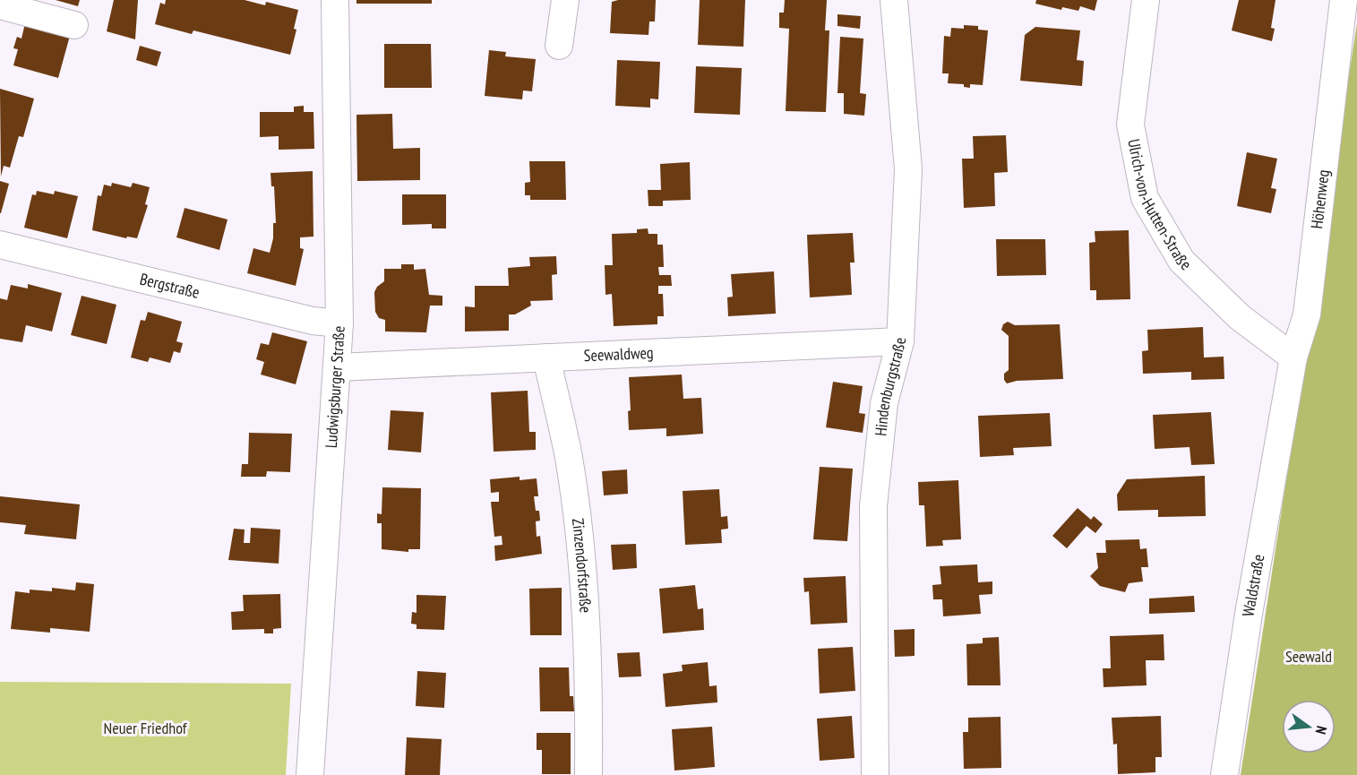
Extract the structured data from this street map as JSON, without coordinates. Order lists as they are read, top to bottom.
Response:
{
  "streets": {
    "street": [
      "Höhenweg",
      "Ulrich-von-Hutten-Straße",
      "Bergstraße",
      "Seewaldweg",
      "Hindenburgstraße",
      "Ludwigsburger Straße",
      "Zinzendorfstraße",
      "Waldstraße"
    ]
  },
  "crossings": [
    ["Höhenweg", "Ulrich-von-Hutten-Straße"],
    ["Höhenweg", "Waldstraße"],
    ["Bergstraße", "Ludwigsburger Straße"],
    ["Seewaldweg", "Hindenburgstraße"],
    ["Seewaldweg", "Ludwigsburger Straße"],
    ["Seewaldweg", "Zinzendorfstraße"]
  ],
  "parks": ["Seewald", "Neuer Friedhof"],
  "north": "right"
}
